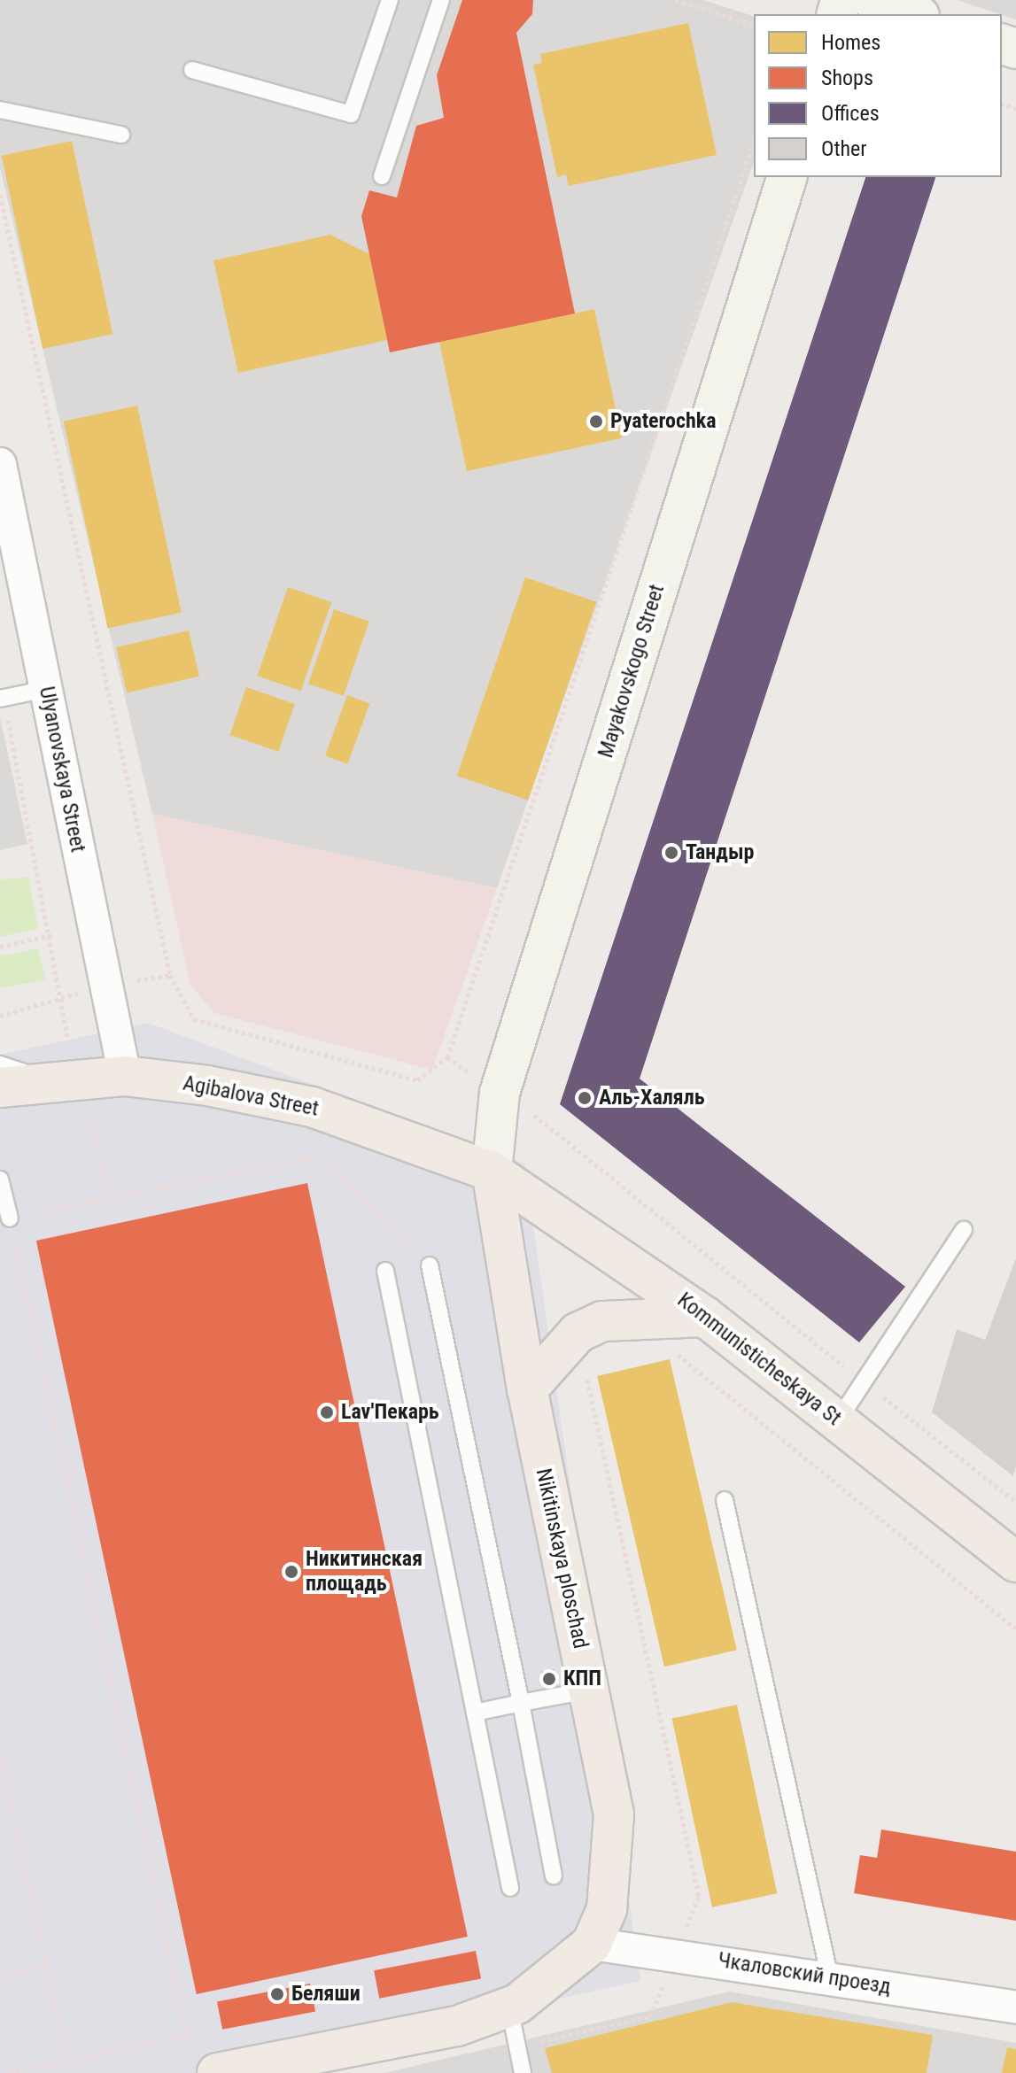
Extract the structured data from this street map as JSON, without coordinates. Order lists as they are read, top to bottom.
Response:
{
  "streets": {
    "main road": ["Agibalova Street", "Kommunisticheskaya St", "Nikitinskaya ploschad"],
    "street": ["Mayakovskogo Street", "Ulyanovskaya Street", "Чкаловский проезд"]
  },
  "crossings": [
    ["Mayakovskogo Street", "Agibalova Street"],
    ["Mayakovskogo Street", "Kommunisticheskaya St"],
    ["Mayakovskogo Street", "Nikitinskaya ploschad"],
    ["Ulyanovskaya Street", "Agibalova Street"],
    ["Agibalova Street", "Kommunisticheskaya St"],
    ["Agibalova Street", "Nikitinskaya ploschad"],
    ["Kommunisticheskaya St", "Nikitinskaya ploschad"],
    ["Nikitinskaya ploschad", "Чкаловский проезд"]
  ],
  "places": [
    "Pyaterochka",
    "Тандыр",
    "Аль-Халяль",
    "Lav'Пекарь",
    "Никитинская площадь",
    "КПП",
    "Беляши"
  ],
  "legend": [
    "Homes",
    "Shops",
    "Offices",
    "Other"
  ]
}
